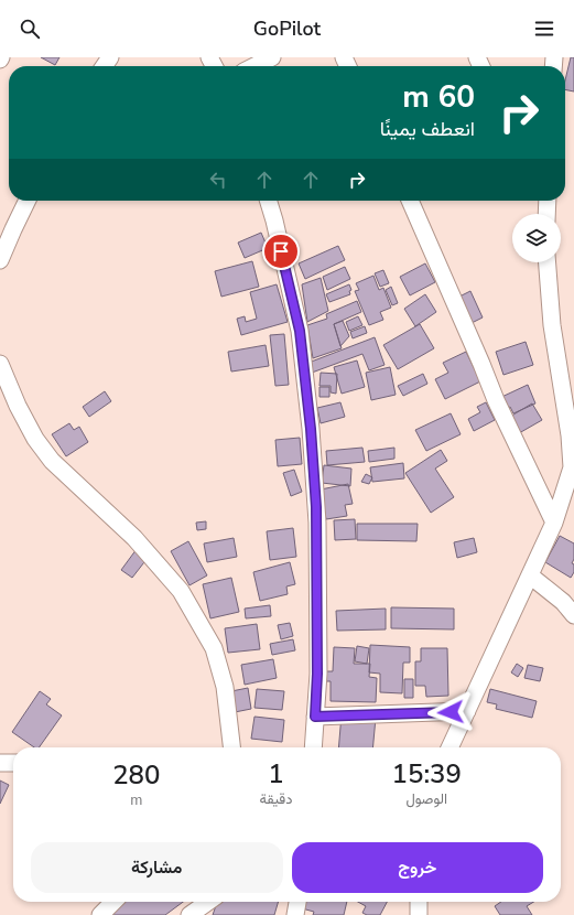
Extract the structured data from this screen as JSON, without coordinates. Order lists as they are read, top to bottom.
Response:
{
  "page": {
    "header": "GoPilot",
    "turn": ["60 m", "انعطف يمينًا"],
    "eta": [
      "15:39",
      "الوصول",
      "1",
      "دقيقة",
      "280",
      "m"
    ],
    "buttons": ["خروج", "مشاركة"]
  }
}
